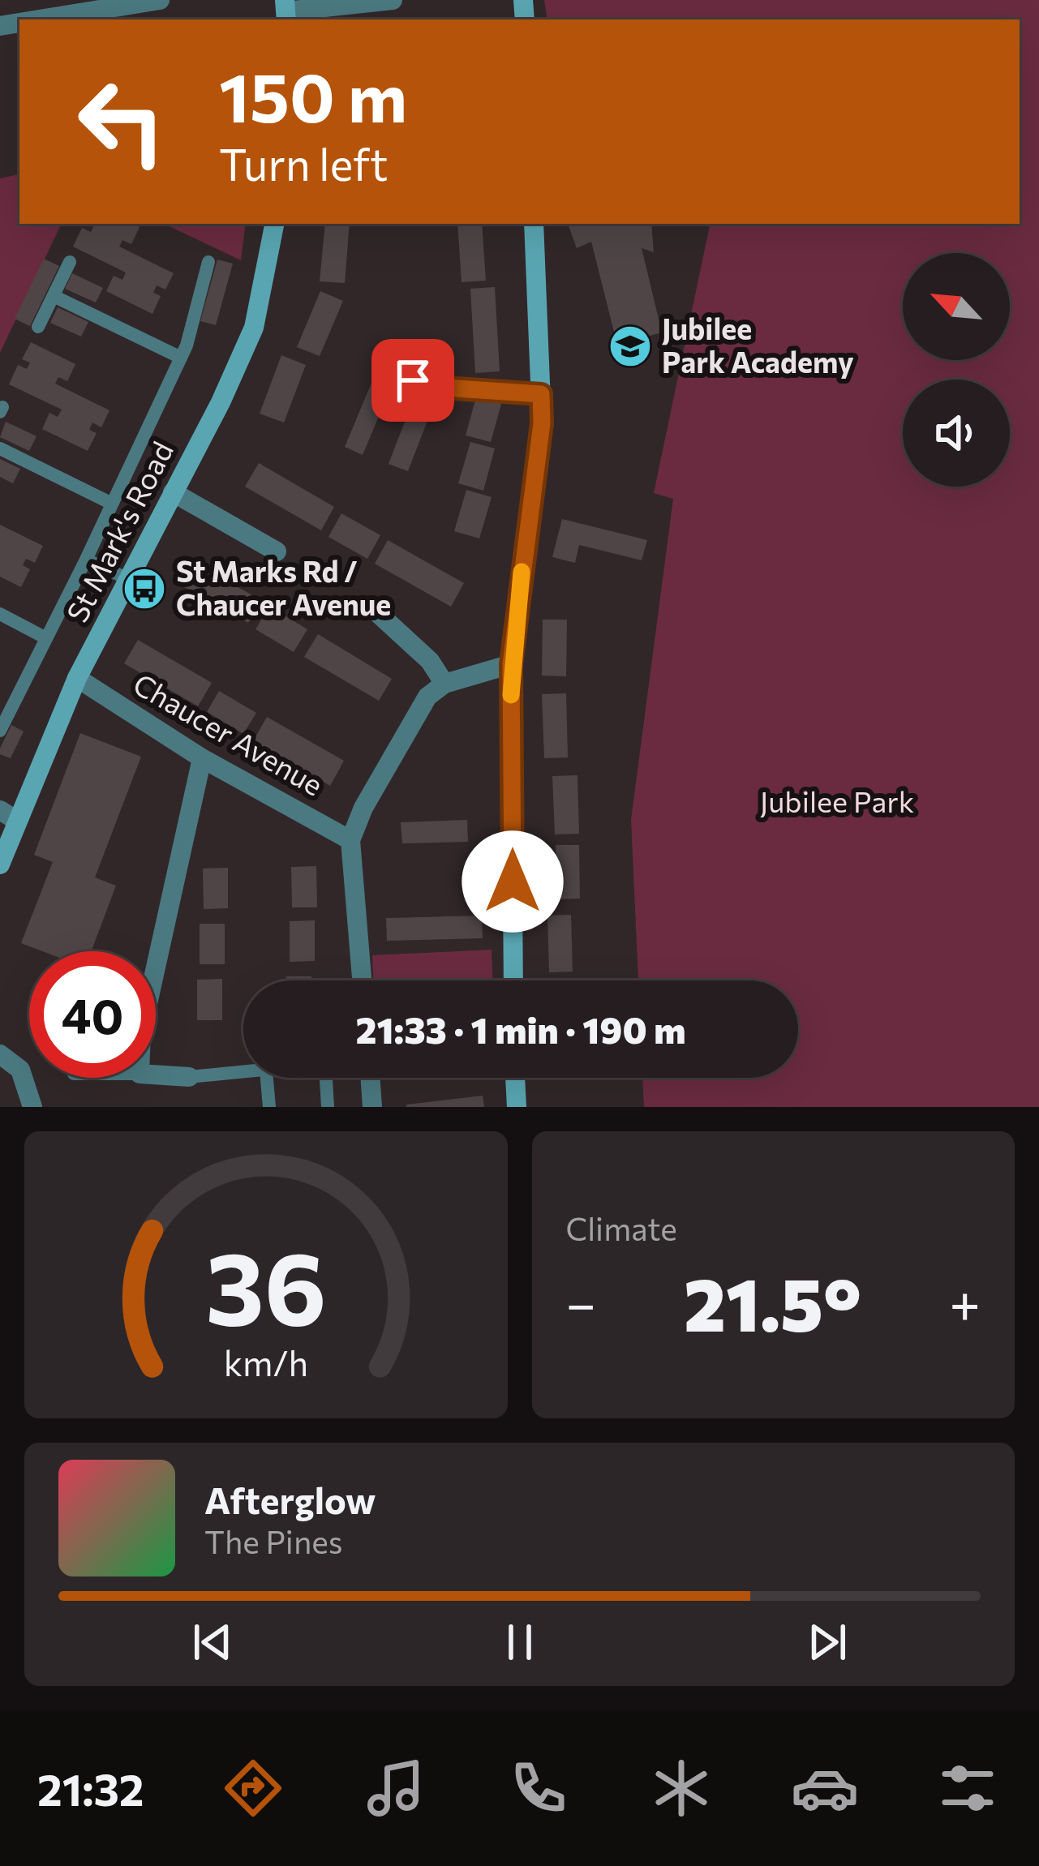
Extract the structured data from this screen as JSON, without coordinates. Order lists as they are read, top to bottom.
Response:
{
  "streets": {
    "street": ["St Mark's Road", "Chaucer Avenue"]
  },
  "crossings": [
    ["St Mark's Road", "Chaucer Avenue"]
  ],
  "parks": ["Jubilee Park"],
  "places": {
    "school or university": ["Jubilee Park Academy"],
    "bus stop": ["St Marks Rd / Chaucer Avenue"]
  },
  "north": "top left",
  "page": {
    "turn": ["150 m", "Turn left"],
    "limit": "40",
    "trip": "21:33 · 1 min · 190 m",
    "tile": "Climate",
    "heat": ["−", "21.5°", "+"],
    "song": ["Afterglow", "The Pines"],
    "tabs": "21:32",
    "gauge": ["36", "km/h"]
  }
}
